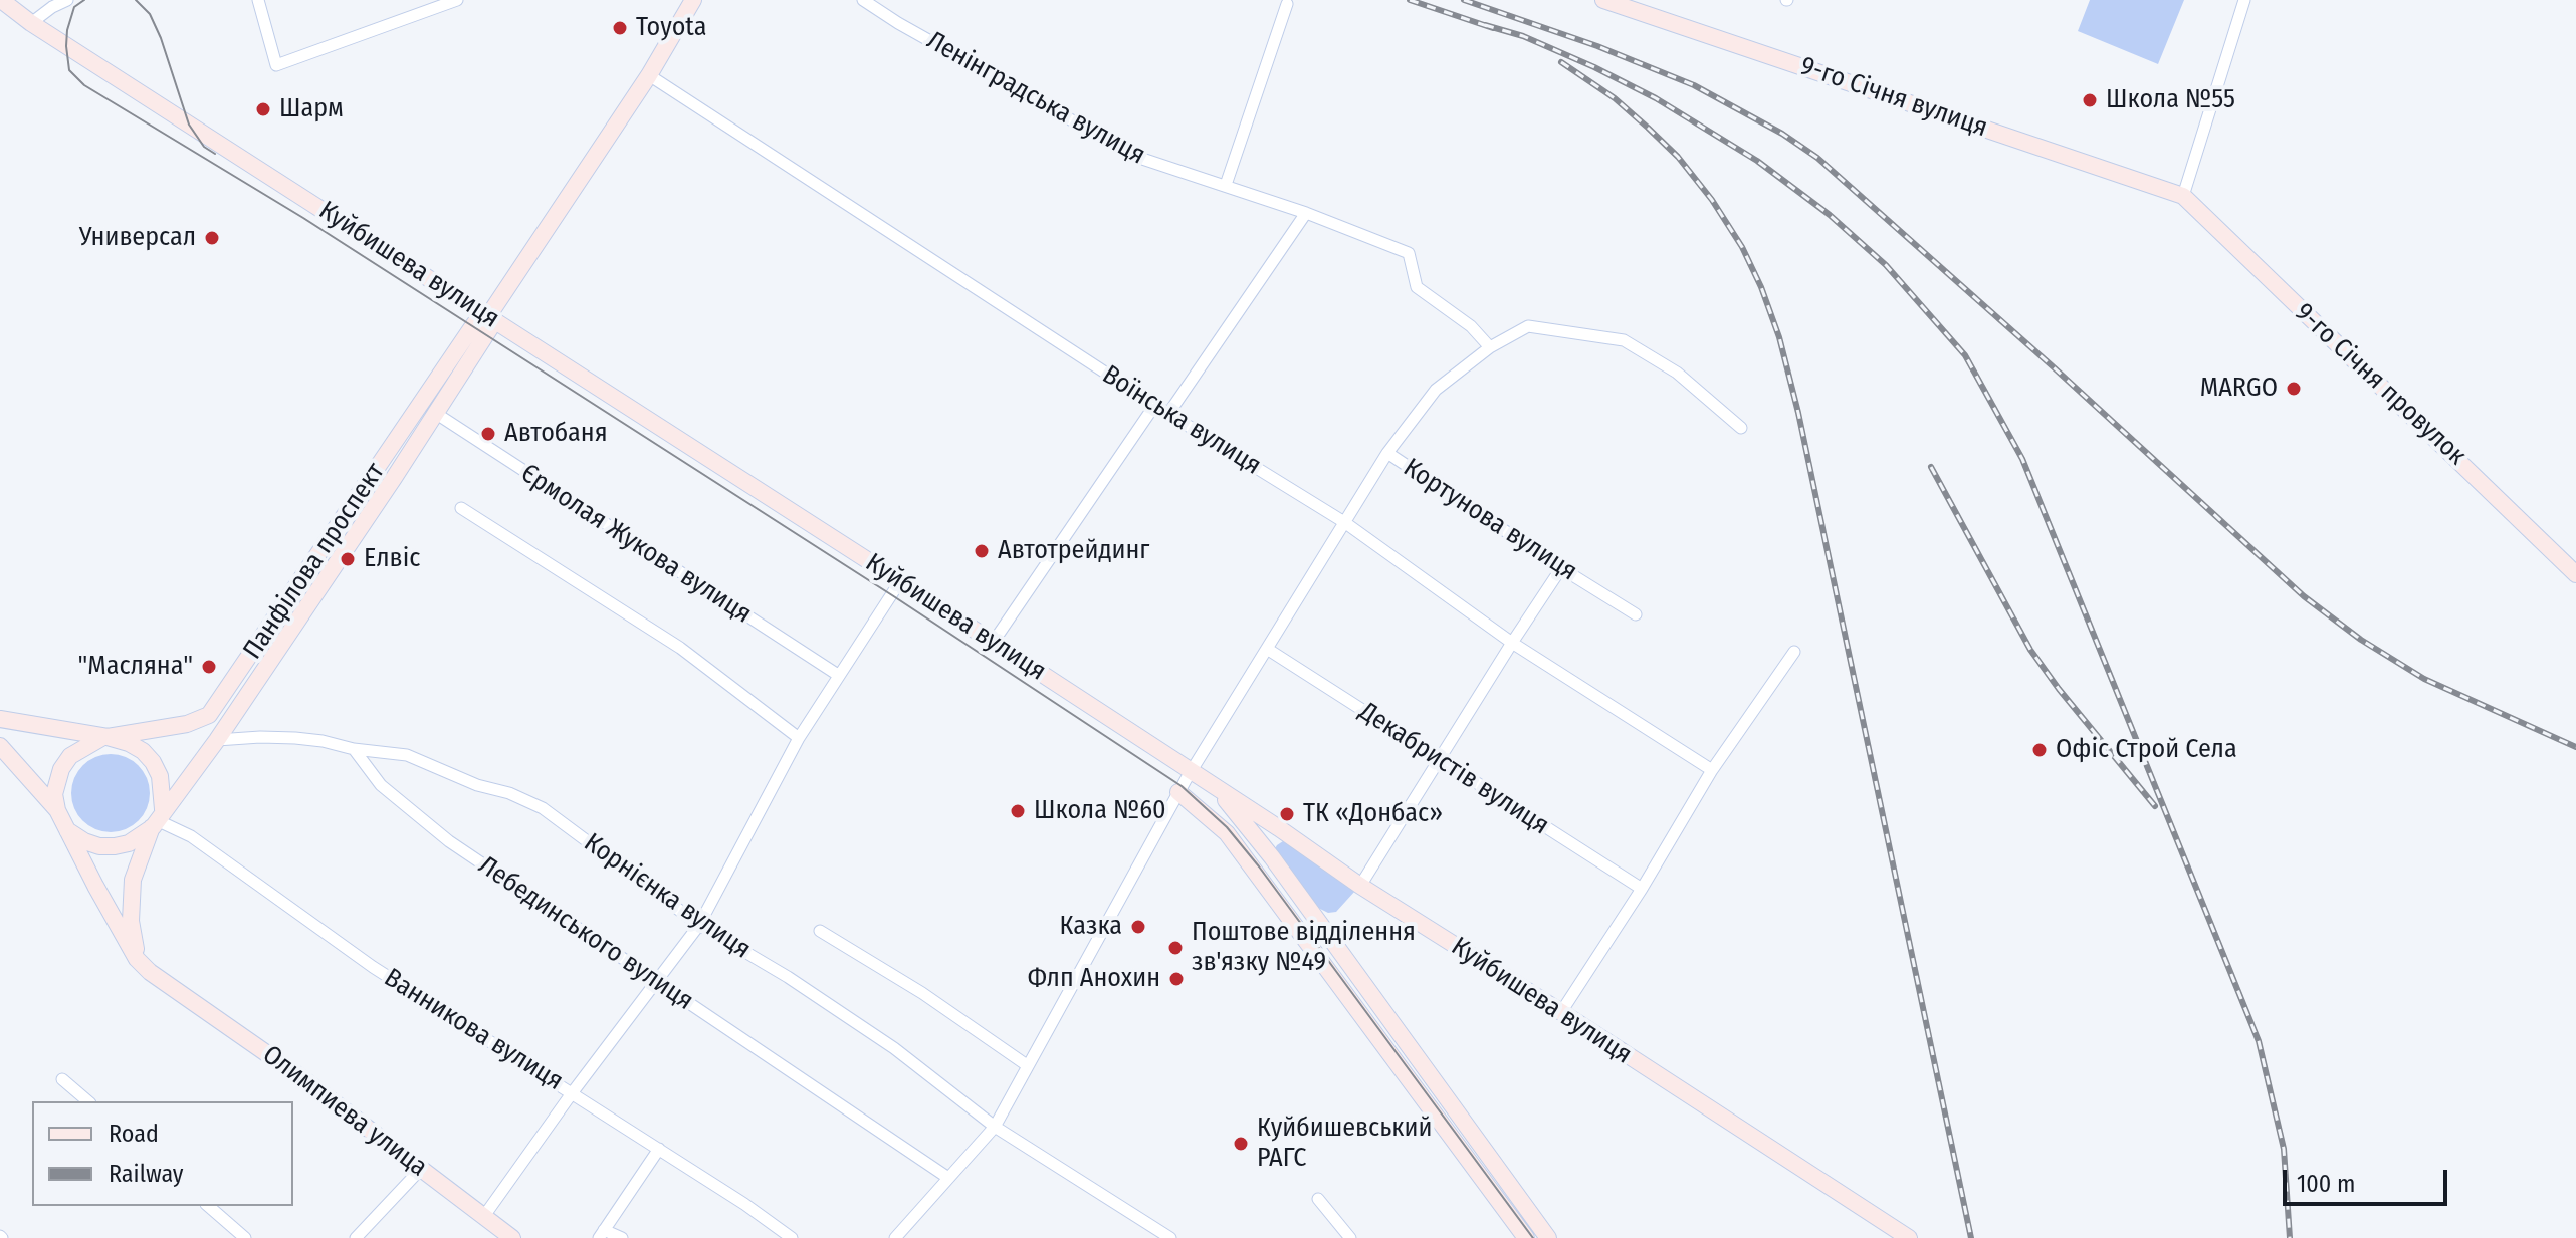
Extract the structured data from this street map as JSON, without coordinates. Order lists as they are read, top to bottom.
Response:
{
  "streets": {
    "main road": [
      "9-го Січня вулиця",
      "Куйбишева вулиця",
      "9-го Січня провулок",
      "Панфілова проспект",
      "Олимпиева улица"
    ],
    "street": [
      "Ленінградська вулиця",
      "Воїнська вулиця",
      "Кортунова вулиця",
      "Єрмолая Жукова вулиця",
      "Декабристів вулиця",
      "Корнієнка вулиця",
      "Лебединського вулиця",
      "Ванникова вулиця"
    ]
  },
  "crossings": [
    ["9-го Січня вулиця", "9-го Січня провулок"],
    ["Ленінградська вулиця", "Кортунова вулиця"],
    ["Куйбишева вулиця", "Панфілова проспект"],
    ["Воїнська вулиця", "Панфілова проспект"],
    ["Панфілова проспект", "Ванникова вулиця"],
    ["Панфілова проспект", "Олимпиева улица"],
    ["Корнієнка вулиця", "Лебединського вулиця"],
    ["Ванникова вулиця", "Олимпиева улица"]
  ],
  "places": [
    "Toyota",
    "Школа №55",
    "Шарм",
    "Универсал",
    "MARGO",
    "Автобаня",
    "Автотрейдинг",
    "Елвіс",
    "\"Масляна\"",
    "Офіс Строй Села",
    "Школа №60",
    "ТК «Донбас»",
    "Казка",
    "Поштове відділення зв'язку №49",
    "Флп Анохин",
    "Куйбишевський РАГС"
  ],
  "legend": ["Road", "Railway"],
  "scale_bar": "100 m"
}
